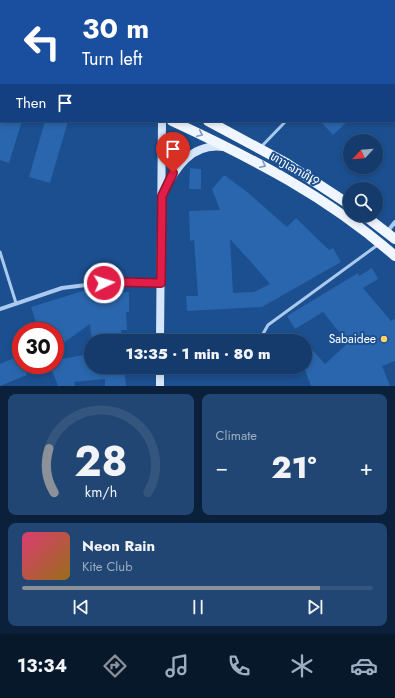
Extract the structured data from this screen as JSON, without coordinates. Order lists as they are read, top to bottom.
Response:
{
  "streets": {
    "main road": ["ທາງເລກທີ 9"]
  },
  "places": ["Sabaidee"],
  "north": "bottom left",
  "page": {
    "turn": ["30 m", "Turn left"],
    "then": "Then",
    "limit": "30",
    "trip": "13:35 · 1 min · 80 m",
    "tile": "Climate",
    "heat": ["−", "21°", "+"],
    "song": ["Neon Rain", "Kite Club"],
    "tabs": "13:34",
    "gauge": ["28", "km/h"]
  }
}
